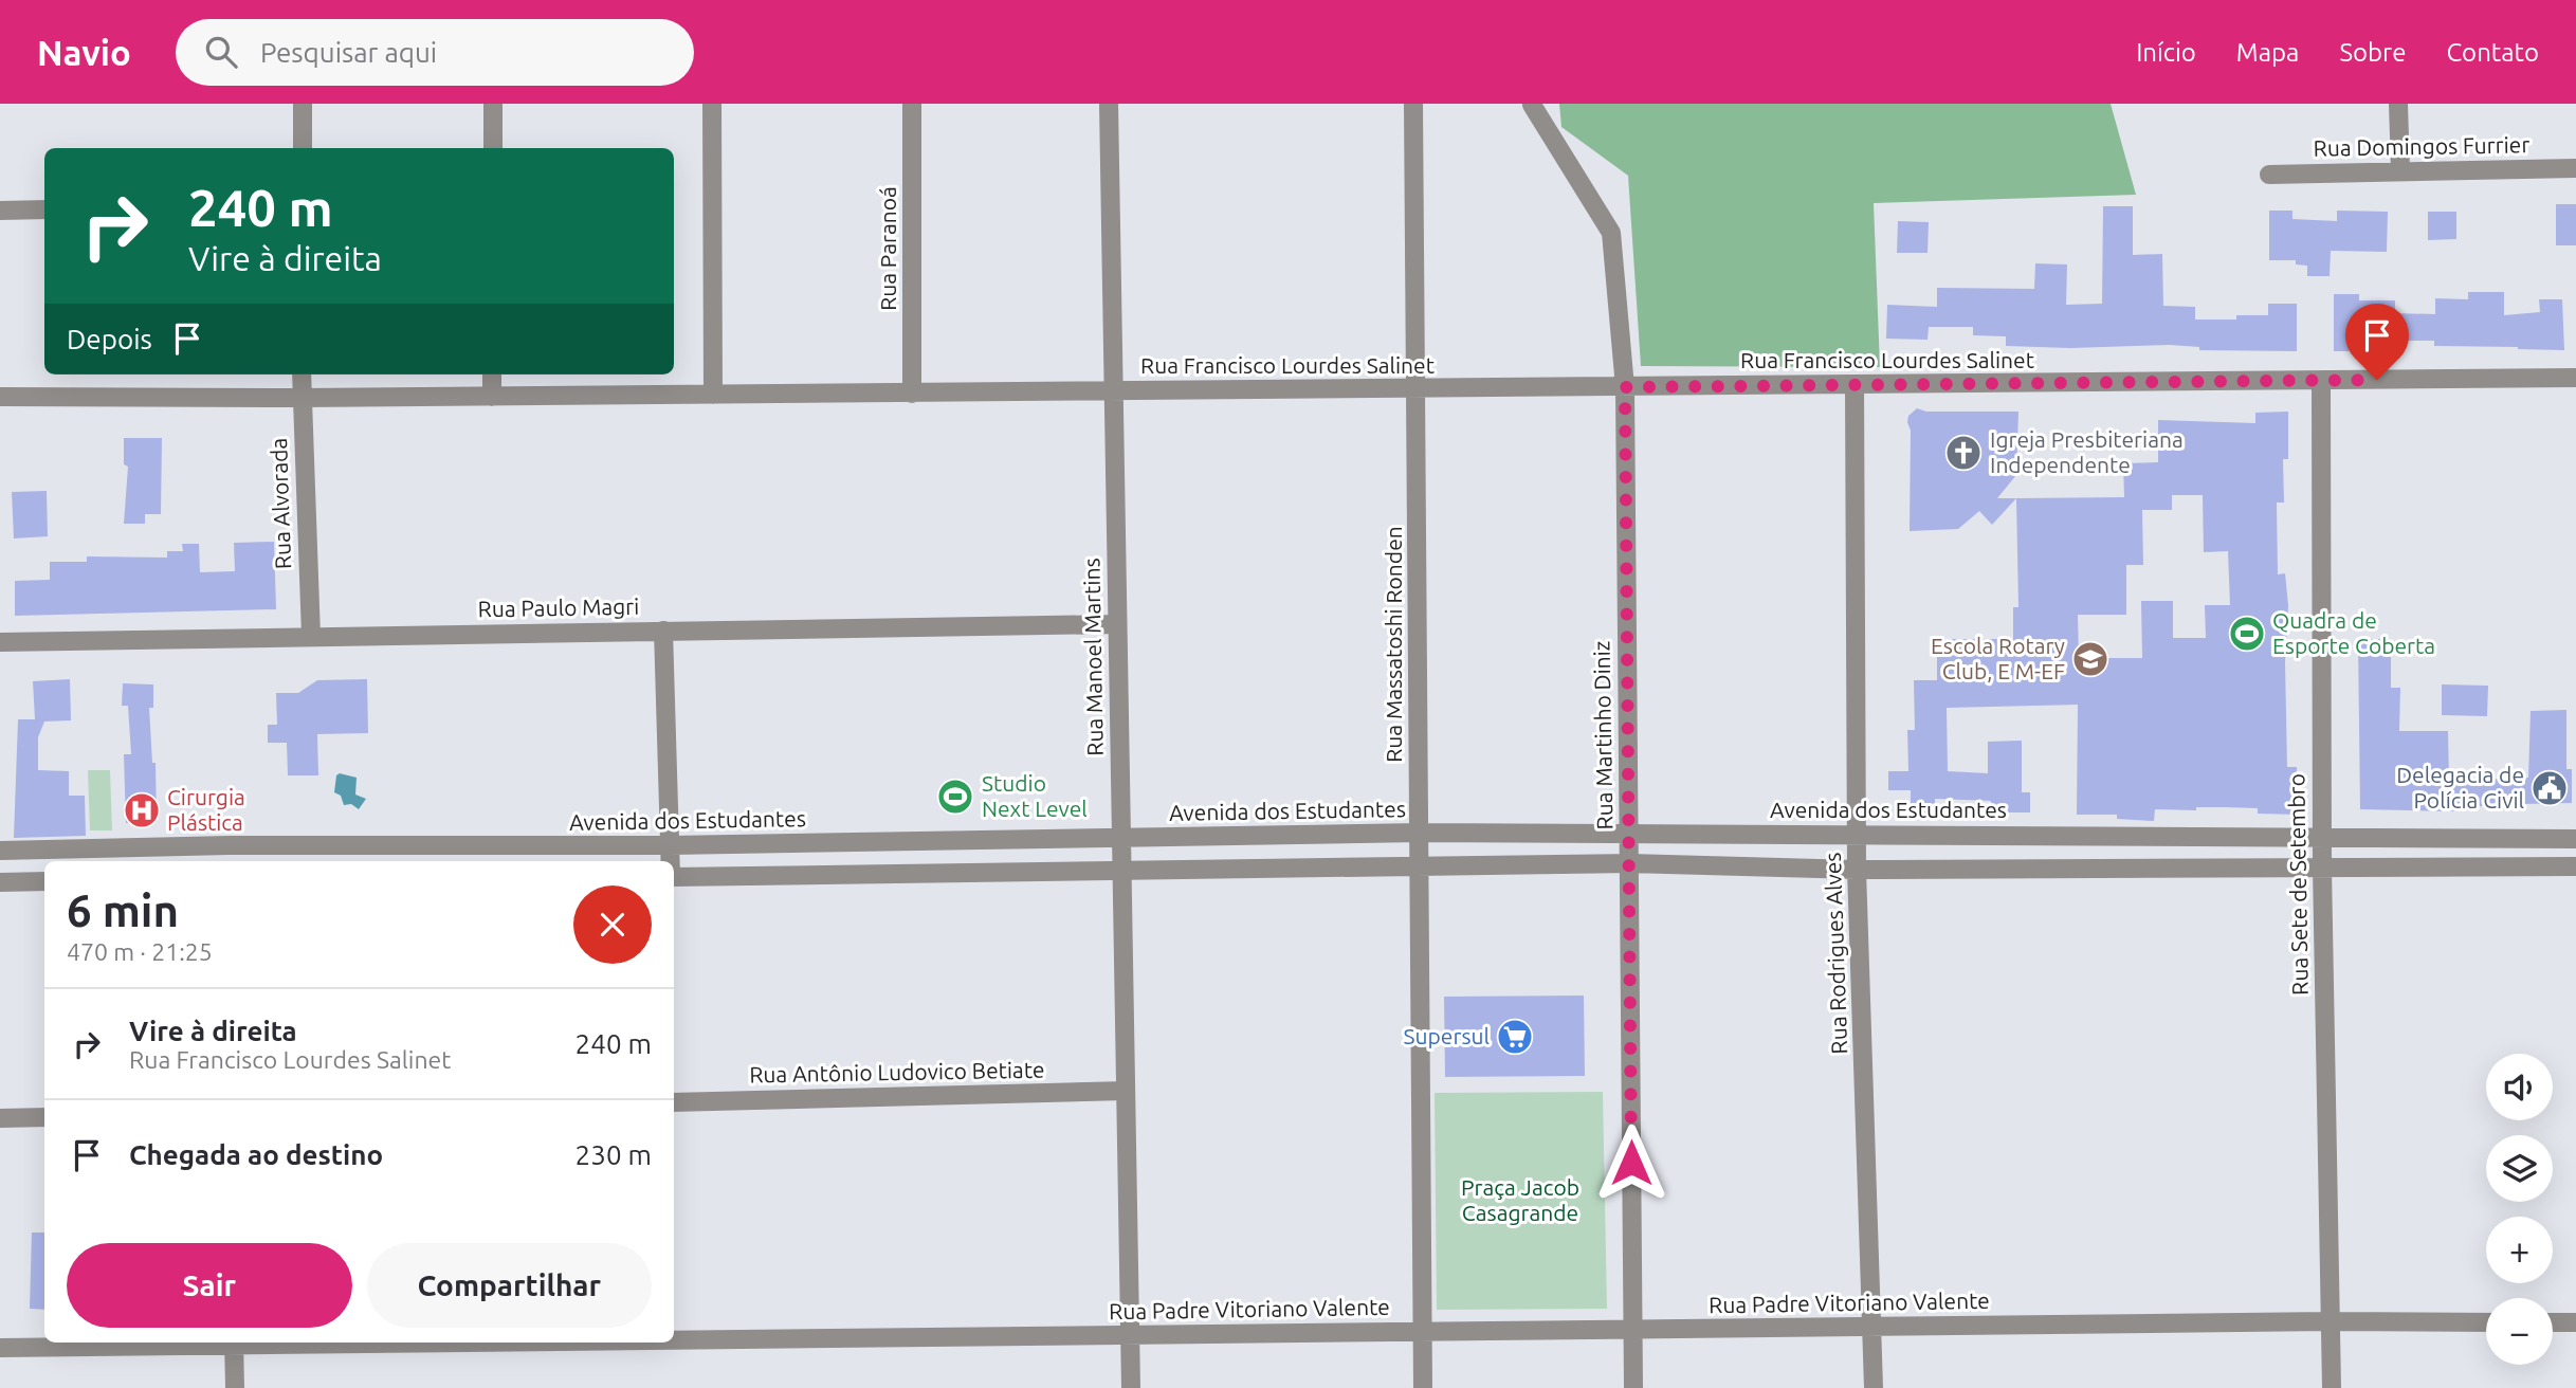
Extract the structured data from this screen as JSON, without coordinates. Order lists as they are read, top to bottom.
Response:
{
  "streets": {
    "street": [
      "Rua Domingos Furrier",
      "Rua Paranoá",
      "Rua Francisco Lourdes Salinet",
      "Rua Alvorada",
      "Rua Paulo Magri",
      "Rua Massatoshi Ronden",
      "Rua Manoel Martins",
      "Rua Martinho Diniz",
      "Avenida dos Estudantes",
      "Rua Sete de Setembro",
      "Rua Rodrigues Alves",
      "Rua Antônio Ludovico Betiate",
      "Rua Padre Vitoriano Valente"
    ]
  },
  "crossings": [
    ["Rua Paranoá", "Rua Francisco Lourdes Salinet"],
    ["Rua Francisco Lourdes Salinet", "Rua Alvorada"],
    ["Rua Francisco Lourdes Salinet", "Rua Massatoshi Ronden"],
    ["Rua Francisco Lourdes Salinet", "Rua Manoel Martins"],
    ["Rua Francisco Lourdes Salinet", "Rua Martinho Diniz"],
    ["Rua Francisco Lourdes Salinet", "Rua Sete de Setembro"],
    ["Rua Francisco Lourdes Salinet", "Rua Rodrigues Alves"],
    ["Rua Alvorada", "Rua Paulo Magri"],
    ["Rua Paulo Magri", "Rua Manoel Martins"],
    ["Rua Massatoshi Ronden", "Avenida dos Estudantes"],
    ["Rua Massatoshi Ronden", "Rua Padre Vitoriano Valente"],
    ["Rua Manoel Martins", "Avenida dos Estudantes"],
    ["Rua Manoel Martins", "Rua Antônio Ludovico Betiate"],
    ["Rua Manoel Martins", "Rua Padre Vitoriano Valente"],
    ["Rua Martinho Diniz", "Avenida dos Estudantes"],
    ["Rua Martinho Diniz", "Rua Padre Vitoriano Valente"],
    ["Avenida dos Estudantes", "Rua Sete de Setembro"],
    ["Avenida dos Estudantes", "Rua Rodrigues Alves"],
    ["Rua Sete de Setembro", "Rua Padre Vitoriano Valente"],
    ["Rua Rodrigues Alves", "Rua Padre Vitoriano Valente"]
  ],
  "parks": ["Praça Jacob Casagrande"],
  "places": {
    "church": ["Igreja Presbiteriana Independente"],
    "sports": ["Quadra de Esporte Coberta", "Studio Next Level"],
    "school or university": ["Escola Rotary Club, E M-EF"],
    "public building": ["Delegacia de Polícia Civil"],
    "hospital": ["Cirurgia Plástica"],
    "supermarket": ["Supersul"]
  },
  "page": {
    "header": "Navio",
    "search": "Pesquisar aqui",
    "nav": [
      "Início",
      "Mapa",
      "Sobre",
      "Contato"
    ],
    "turn": ["240 m", "Vire à direita"],
    "then": "Depois",
    "heading": ["6 min", "470 m · 21:25"],
    "list": [
      {
        "name": "Vire à direita",
        "note": "Rua Francisco Lourdes Salinet",
        "value": "240 m"
      },
      {
        "name": "Chegada ao destino",
        "value": "230 m"
      }
    ],
    "map_buttons": ["+", "−"],
    "buttons": ["Sair", "Compartilhar"]
  }
}
